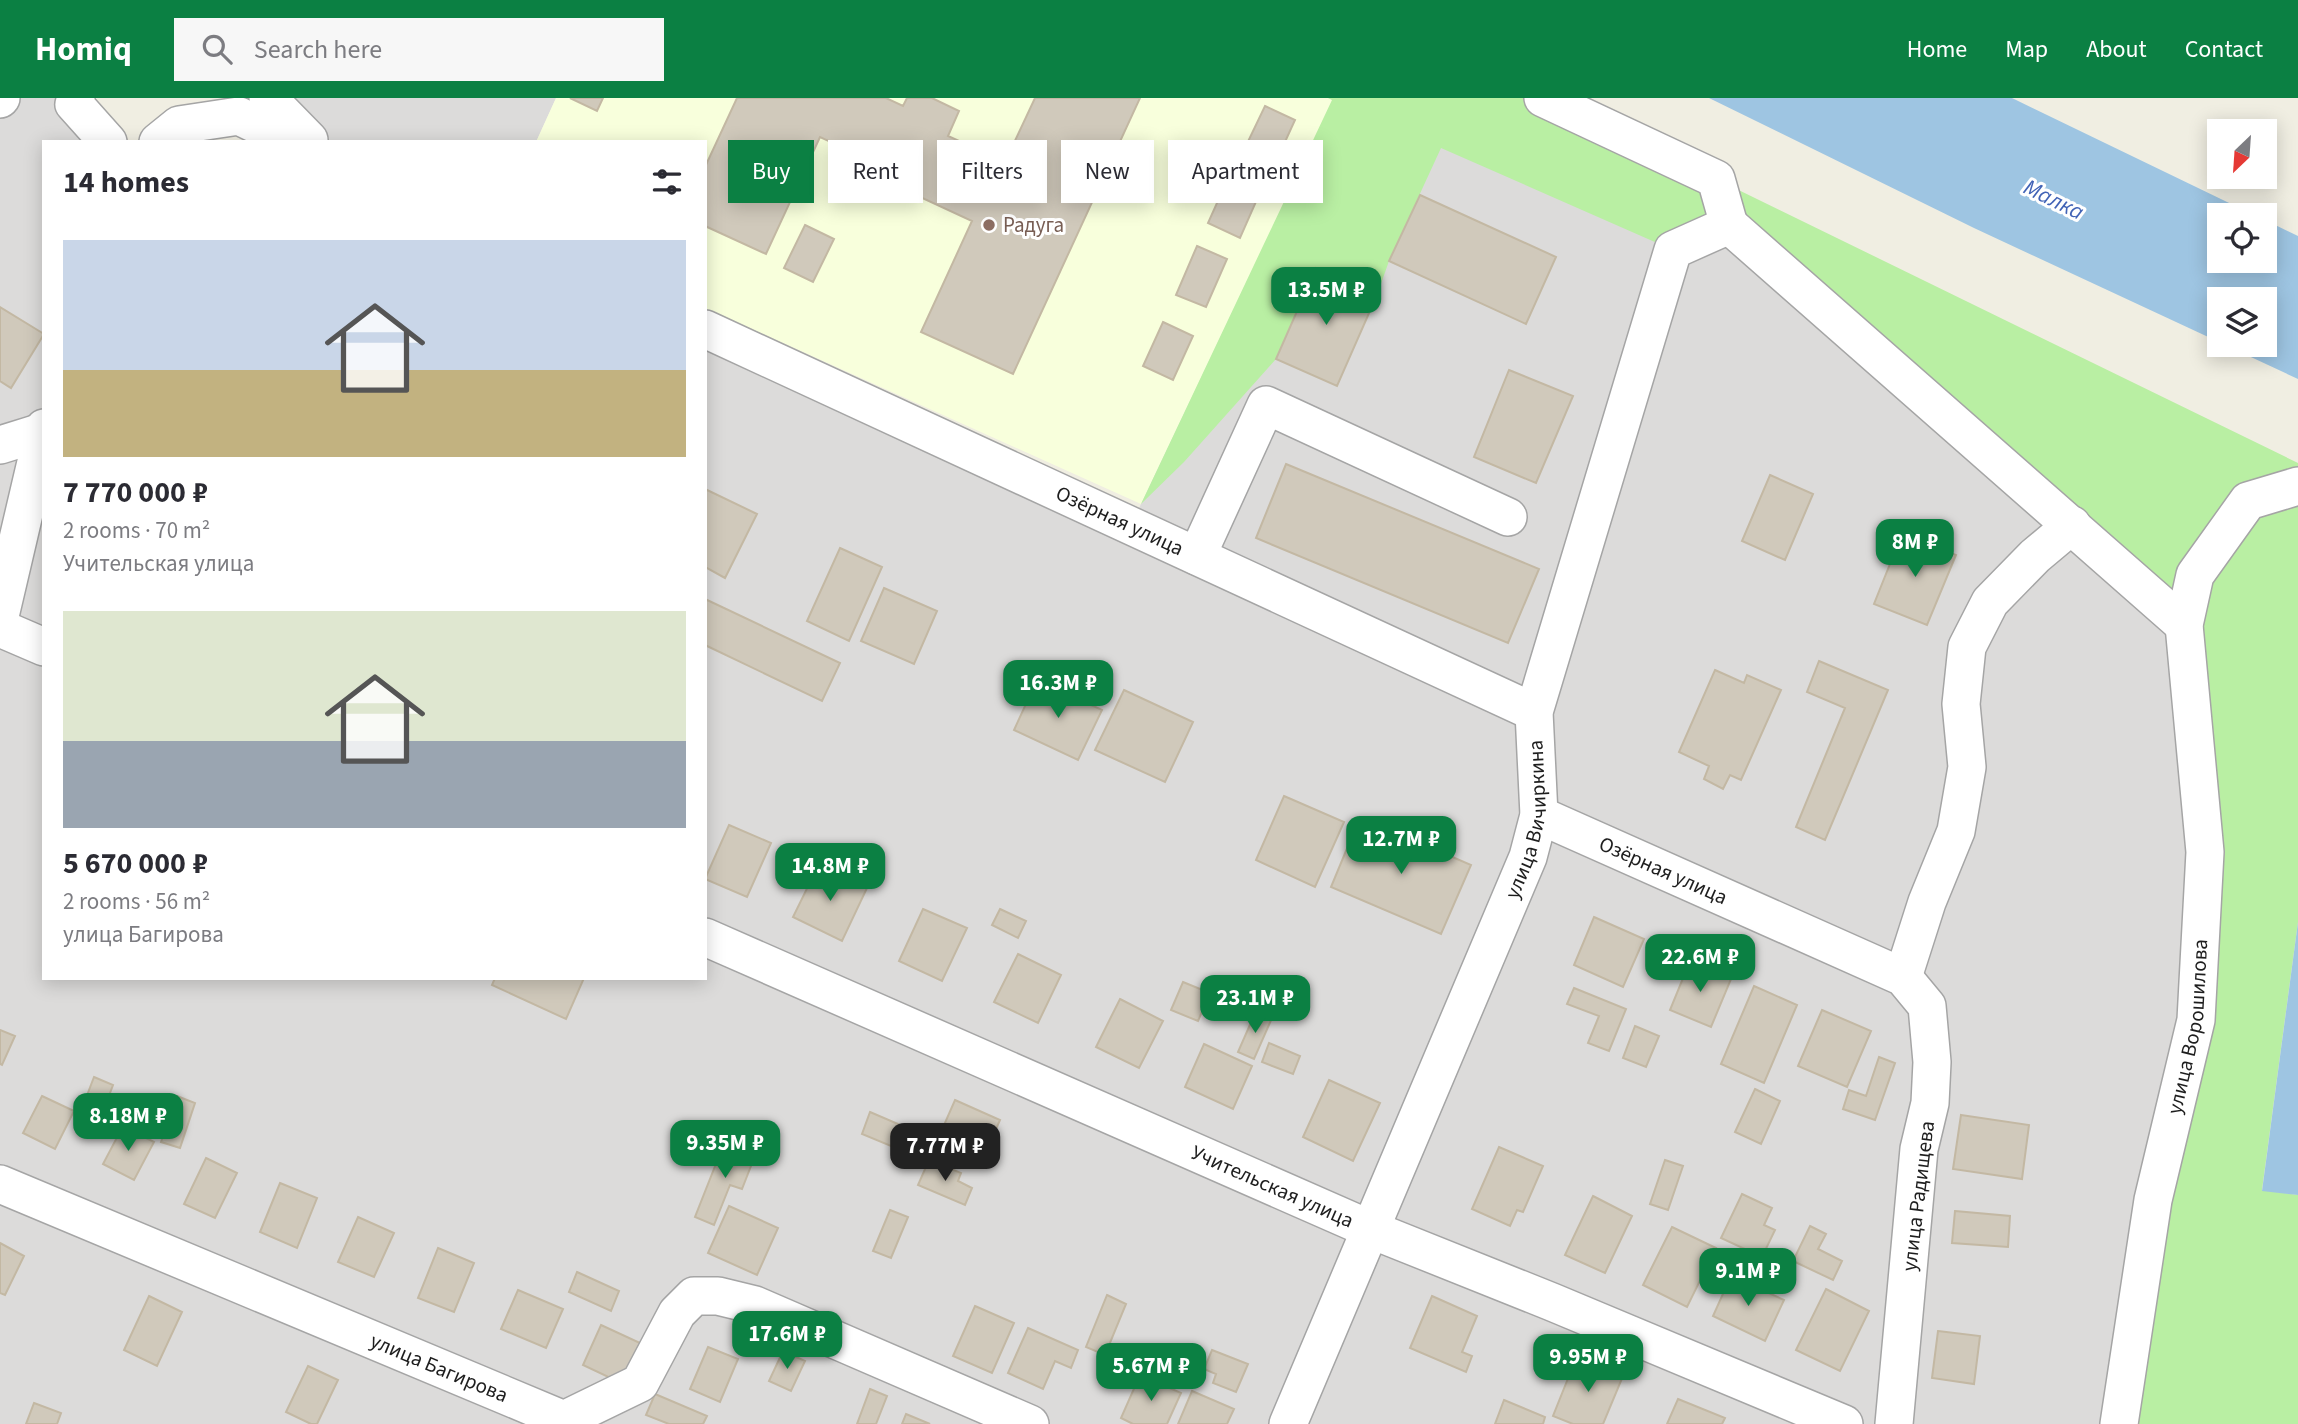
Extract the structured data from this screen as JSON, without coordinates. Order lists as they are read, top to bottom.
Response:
{
  "streets": {
    "street": [
      "Озёрная улица",
      "улица Вичиркина",
      "улица Ворошилова",
      "Учительская улица",
      "улица Радищева",
      "улица Багирова"
    ]
  },
  "crossings": [
    ["Озёрная улица", "улица Вичиркина"],
    ["Озёрная улица", "улица Радищева"],
    ["улица Вичиркина", "Учительская улица"]
  ],
  "water": ["Малка"],
  "places": ["Радуга"],
  "north": "bottom left",
  "page": {
    "header": "Homiq",
    "search": "Search here",
    "nav": [
      "Home",
      "Map",
      "About",
      "Contact"
    ],
    "chip": [
      "Buy",
      "Rent",
      "Filters",
      "New",
      "Apartment"
    ],
    "heading": "14 homes",
    "list": [
      {
        "name": "7 770 000 ₽",
        "note": "2 rooms · 70 m² · Учительская улица"
      },
      {
        "name": "5 670 000 ₽",
        "note": "2 rooms · 56 m² · улица Багирова"
      }
    ],
    "price": [
      "13.5M ₽",
      "8M ₽",
      "16.3M ₽",
      "12.7M ₽",
      "14.8M ₽",
      "22.6M ₽",
      "23.1M ₽",
      "8.18M ₽",
      "9.35M ₽",
      "7.77M ₽",
      "9.1M ₽",
      "17.6M ₽",
      "9.95M ₽",
      "5.67M ₽"
    ]
  }
}
